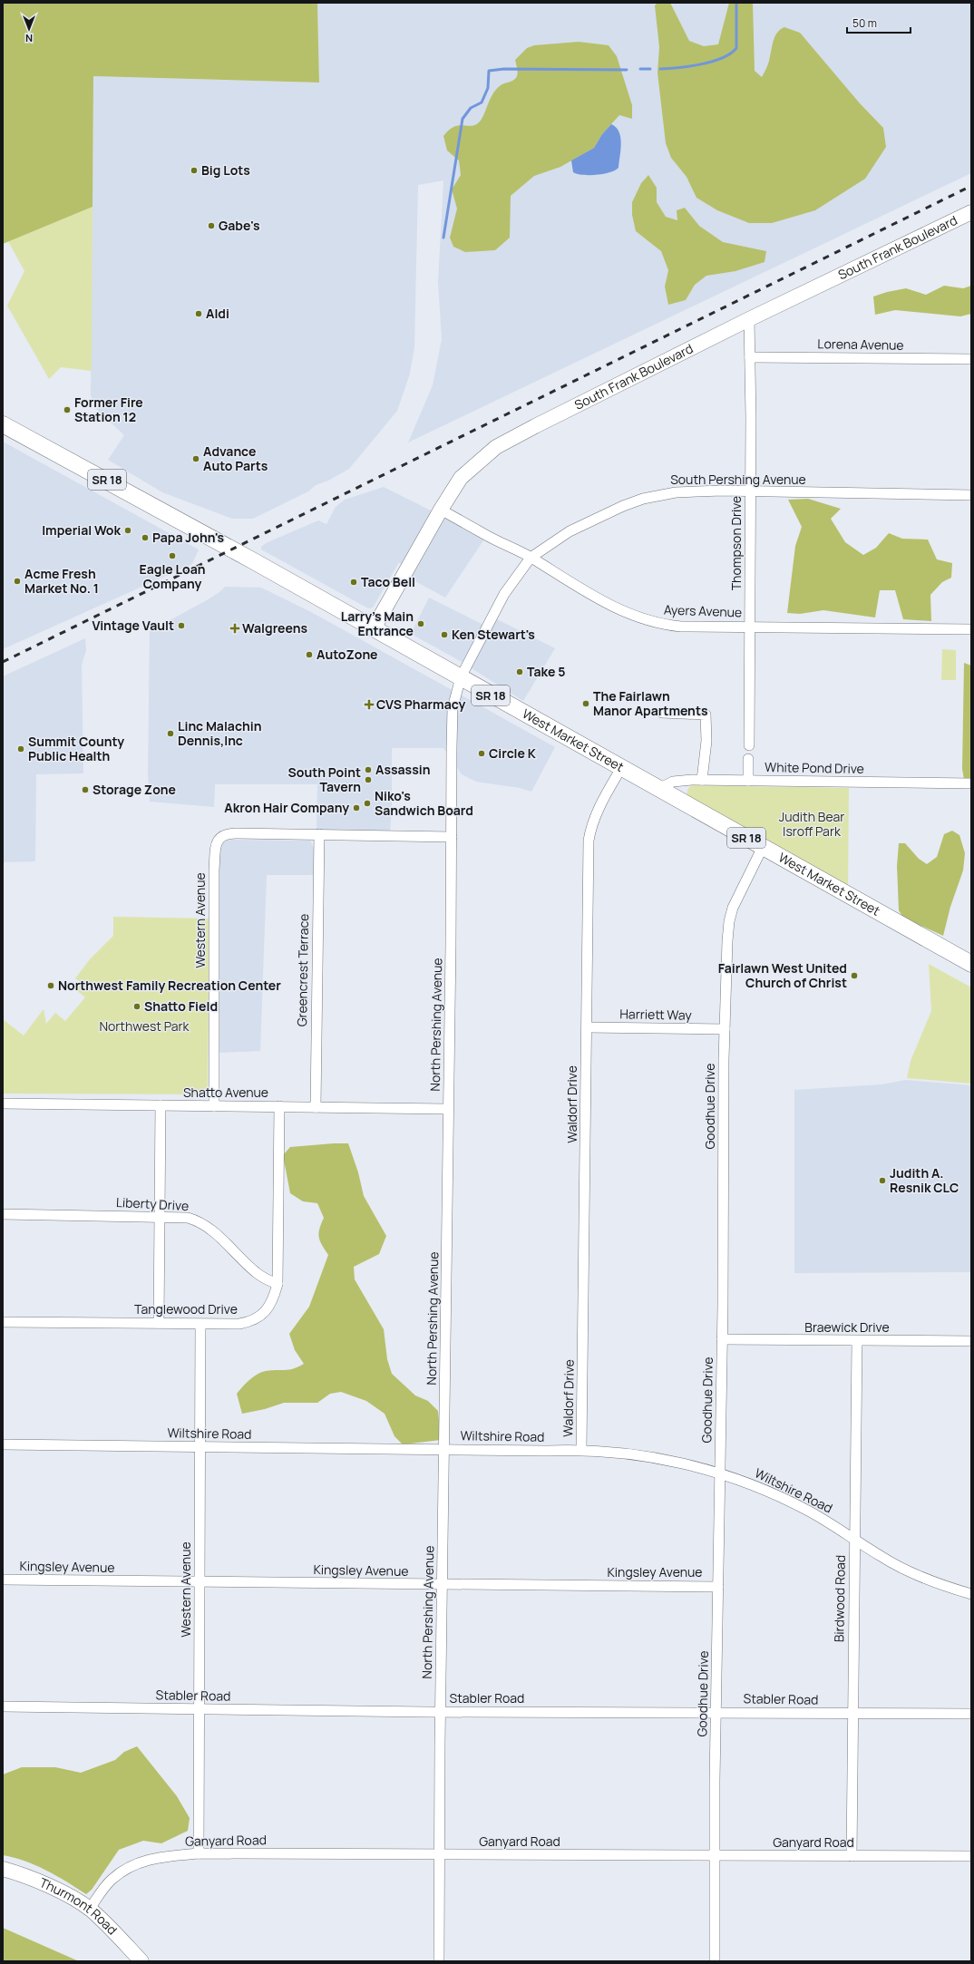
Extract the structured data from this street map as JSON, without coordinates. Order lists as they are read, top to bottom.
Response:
{
  "streets": {
    "main road": ["SR 18", "West Market Street"],
    "street": [
      "South Frank Boulevard",
      "Lorena Avenue",
      "South Pershing Avenue",
      "Thompson Drive",
      "Ayers Avenue",
      "White Pond Drive",
      "Western Avenue",
      "Greencrest Terrace",
      "Harriett Way",
      "North Pershing Avenue",
      "Shatto Avenue",
      "Waldorf Drive",
      "Goodhue Drive",
      "Liberty Drive",
      "Tanglewood Drive",
      "Braewick Drive",
      "Wiltshire Road",
      "Kingsley Avenue",
      "Birdwood Road",
      "Stabler Road",
      "Ganyard Road",
      "Thurmont Road"
    ]
  },
  "crossings": [
    ["South Frank Boulevard", "Thompson Drive"],
    ["South Frank Boulevard", "Ayers Avenue"],
    ["South Frank Boulevard", "West Market Street"],
    ["Lorena Avenue", "Thompson Drive"],
    ["South Pershing Avenue", "Thompson Drive"],
    ["South Pershing Avenue", "Ayers Avenue"],
    ["South Pershing Avenue", "West Market Street"],
    ["South Pershing Avenue", "North Pershing Avenue"],
    ["Thompson Drive", "Ayers Avenue"],
    ["West Market Street", "White Pond Drive"],
    ["West Market Street", "North Pershing Avenue"],
    ["West Market Street", "Waldorf Drive"],
    ["West Market Street", "Goodhue Drive"],
    ["Western Avenue", "Greencrest Terrace"],
    ["Western Avenue", "Shatto Avenue"],
    ["Western Avenue", "Tanglewood Drive"],
    ["Western Avenue", "Wiltshire Road"],
    ["Western Avenue", "Kingsley Avenue"],
    ["Western Avenue", "Stabler Road"],
    ["Western Avenue", "Ganyard Road"],
    ["Greencrest Terrace", "Shatto Avenue"],
    ["Harriett Way", "Waldorf Drive"],
    ["Harriett Way", "Goodhue Drive"],
    ["North Pershing Avenue", "Shatto Avenue"],
    ["North Pershing Avenue", "Wiltshire Road"],
    ["North Pershing Avenue", "Kingsley Avenue"],
    ["North Pershing Avenue", "Stabler Road"],
    ["North Pershing Avenue", "Ganyard Road"],
    ["Shatto Avenue", "Tanglewood Drive"],
    ["Waldorf Drive", "Wiltshire Road"],
    ["Goodhue Drive", "Braewick Drive"],
    ["Goodhue Drive", "Wiltshire Road"],
    ["Goodhue Drive", "Kingsley Avenue"],
    ["Goodhue Drive", "Stabler Road"],
    ["Goodhue Drive", "Ganyard Road"],
    ["Liberty Drive", "Tanglewood Drive"],
    ["Braewick Drive", "Birdwood Road"],
    ["Wiltshire Road", "Birdwood Road"],
    ["Birdwood Road", "Stabler Road"],
    ["Birdwood Road", "Ganyard Road"],
    ["Ganyard Road", "Thurmont Road"]
  ],
  "parks": ["Judith Bear Isroff Park", "Northwest Park"],
  "places": {
    "other": [
      "Big Lots",
      "Gabe's",
      "Aldi",
      "Former Fire Station 12",
      "Advance Auto Parts",
      "Imperial Wok",
      "Papa John's",
      "Eagle Loan Company",
      "Acme Fresh Market No. 1",
      "Taco Bell",
      "Larry's Main Entrance",
      "Vintage Vault",
      "Ken Stewart's",
      "AutoZone",
      "Take 5",
      "The Fairlawn Manor Apartments",
      "Linc Malachin Dennis,Inc",
      "Summit County Public Health",
      "Circle K",
      "Assassin",
      "South Point Tavern",
      "Storage Zone",
      "Niko's Sandwich Board",
      "Akron Hair Company",
      "Fairlawn West United Church of Christ",
      "Northwest Family Recreation Center",
      "Shatto Field",
      "Judith A. Resnik CLC"
    ],
    "health": ["Walgreens", "CVS Pharmacy"]
  },
  "scale_bar": "50 m",
  "north": "bottom"
}
